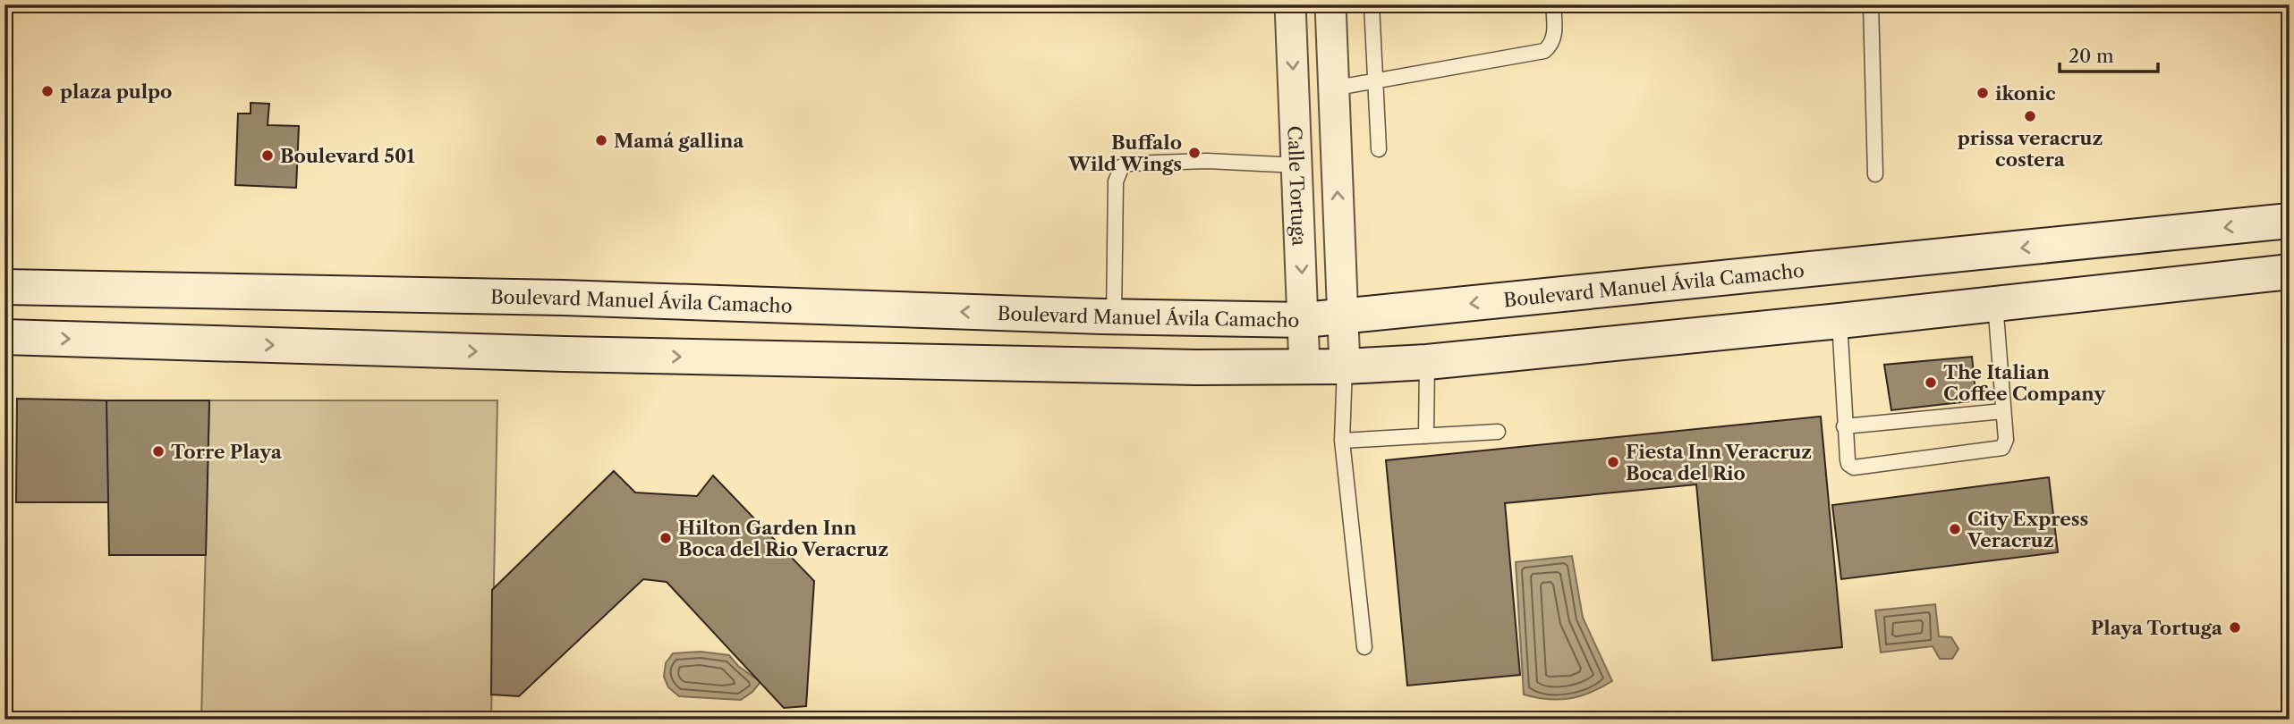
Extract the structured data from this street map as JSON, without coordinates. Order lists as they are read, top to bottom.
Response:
{
  "streets": {
    "main road": ["Boulevard Manuel Ávila Camacho"],
    "street": ["Calle Tortuga"]
  },
  "crossings": [
    ["Calle Tortuga", "Boulevard Manuel Ávila Camacho"]
  ],
  "places": [
    "plaza pulpo",
    "ikonic",
    "prissa veracruz costera",
    "Mamá gallina",
    "Buffalo Wild Wings",
    "Boulevard 501",
    "The Italian Coffee Company",
    "Torre Playa",
    "Fiesta Inn Veracruz Boca del Rio",
    "City Express Veracruz",
    "Hilton Garden Inn Boca del Rio Veracruz",
    "Playa Tortuga"
  ],
  "scale_bar": "20 m"
}
